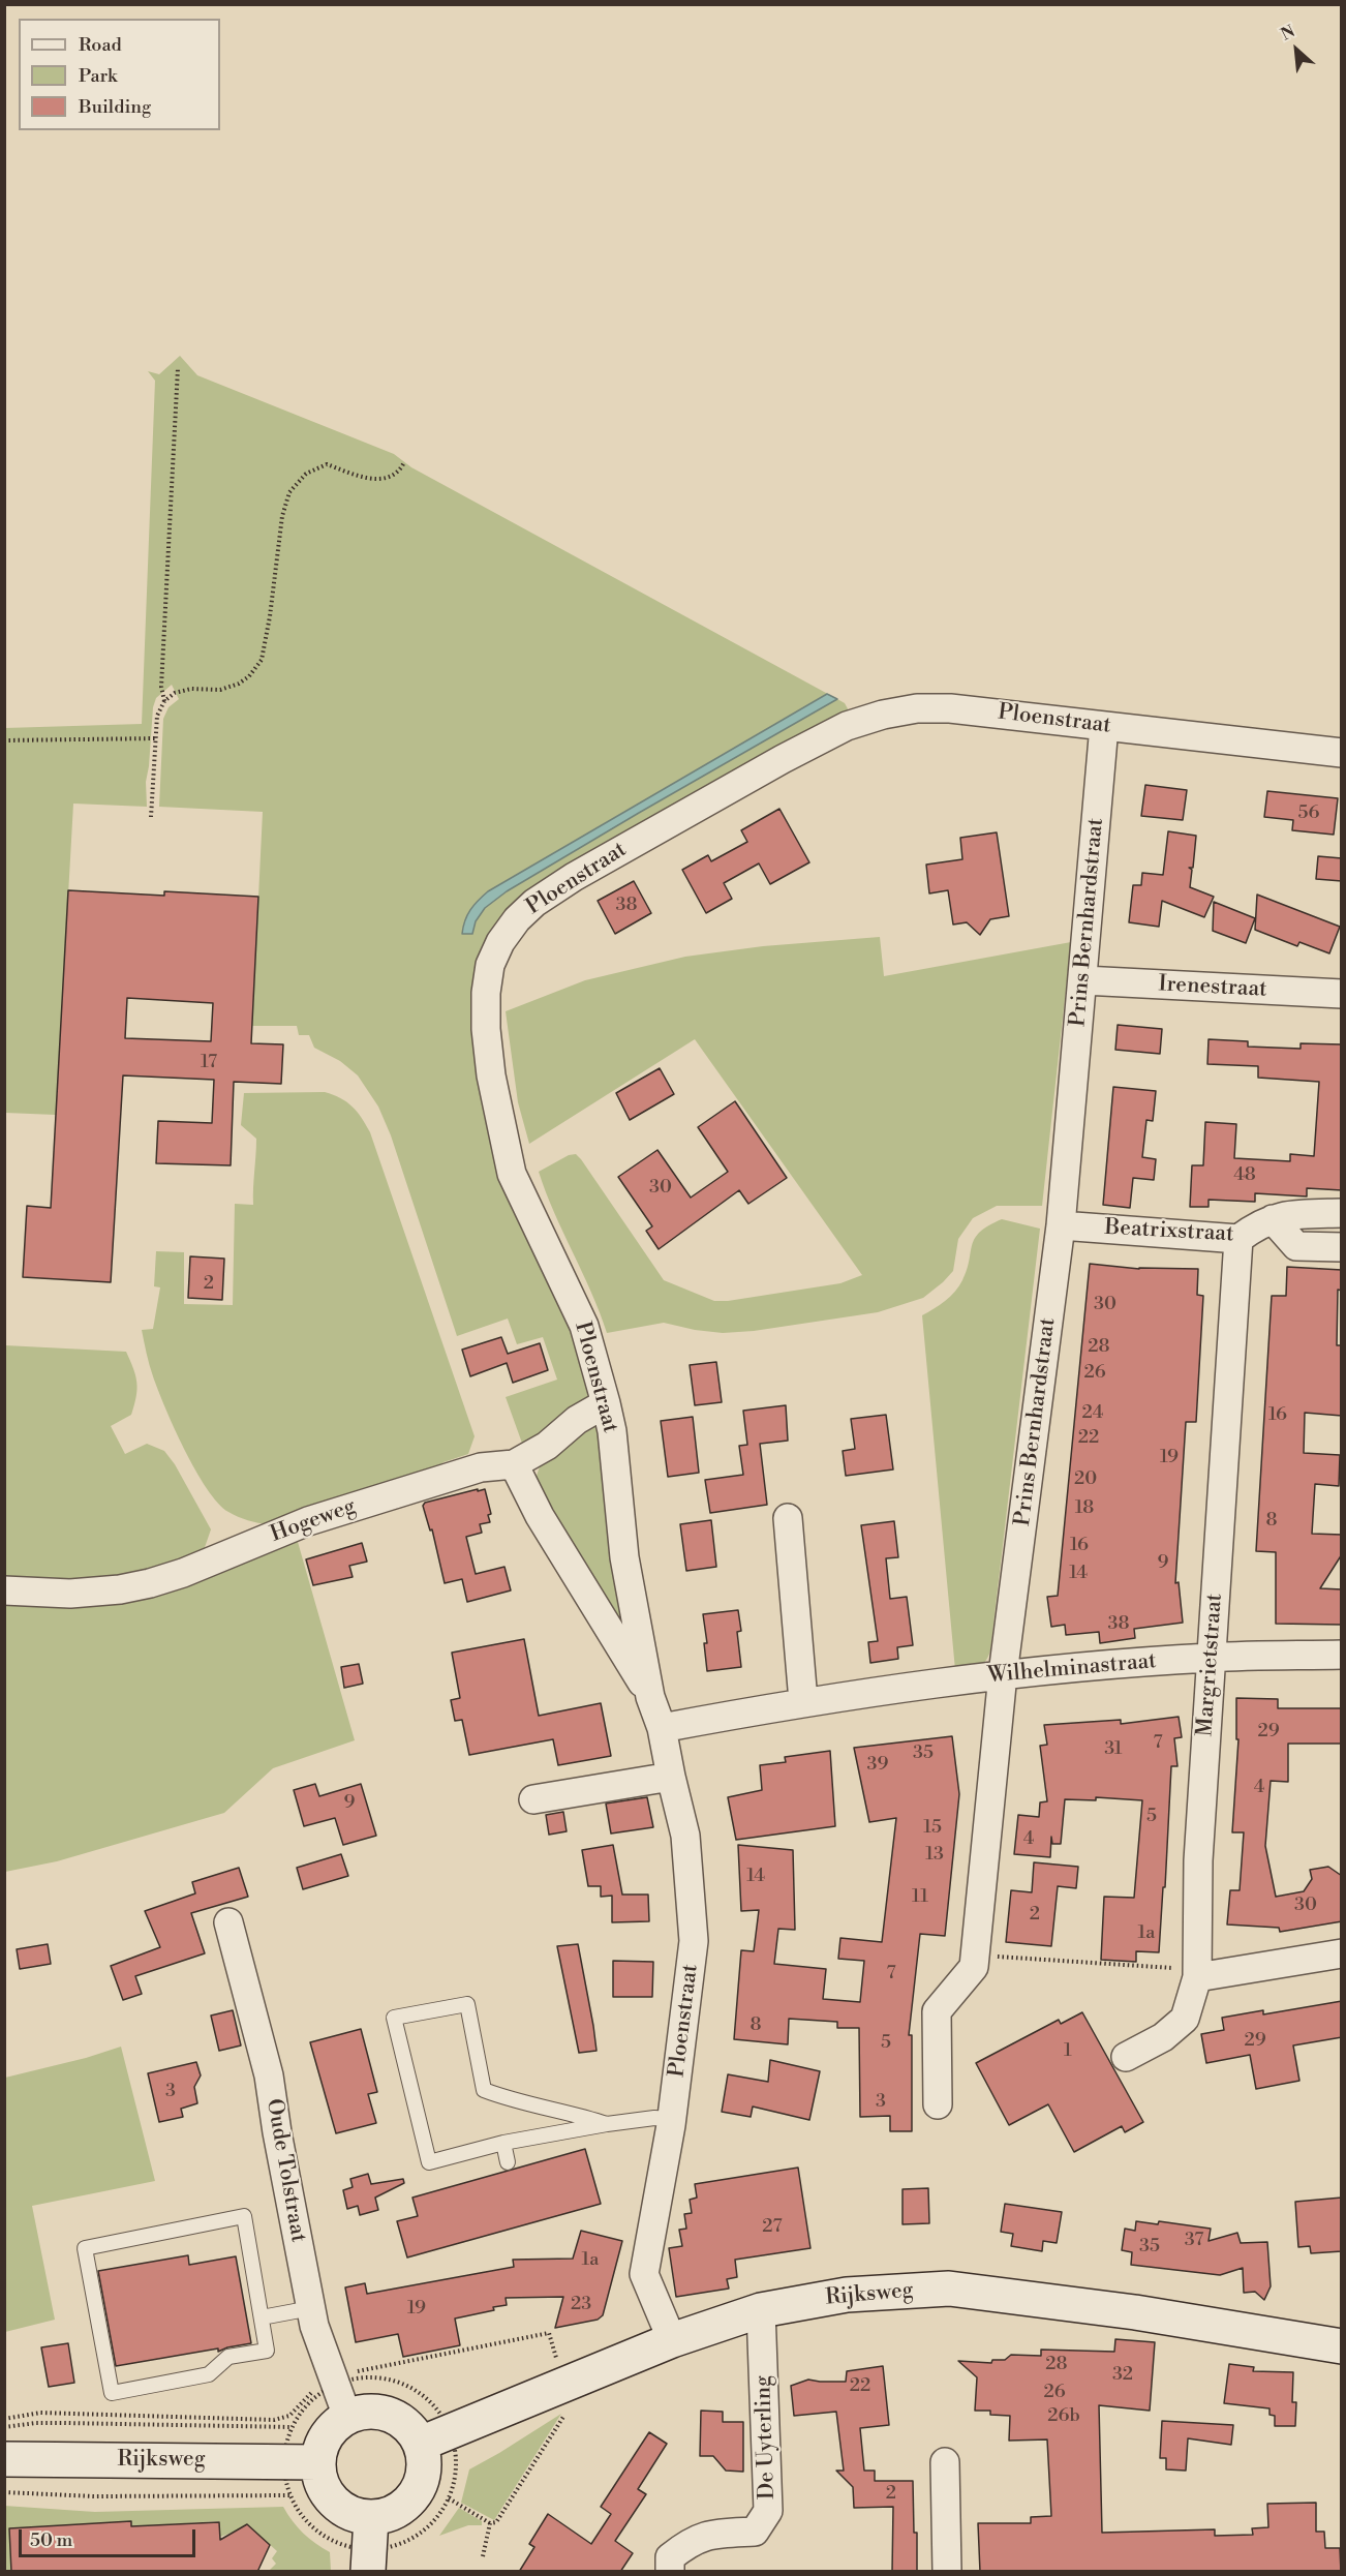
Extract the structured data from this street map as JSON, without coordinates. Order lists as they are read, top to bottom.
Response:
{
  "streets": {
    "street": [
      "Ploenstraat",
      "Prins Bernhardstraat",
      "Irenestraat",
      "Beatrixstraat",
      "Hogeweg",
      "Margrietstraat",
      "Wilhelminastraat",
      "Oude Tolstraat",
      "Rijksweg",
      "De Uyterling"
    ]
  },
  "crossings": [
    ["Ploenstraat", "Prins Bernhardstraat"],
    ["Ploenstraat", "Hogeweg"],
    ["Ploenstraat", "Wilhelminastraat"],
    ["Ploenstraat", "Rijksweg"],
    ["Prins Bernhardstraat", "Irenestraat"],
    ["Prins Bernhardstraat", "Beatrixstraat"],
    ["Prins Bernhardstraat", "Wilhelminastraat"],
    ["Beatrixstraat", "Margrietstraat"],
    ["Margrietstraat", "Wilhelminastraat"],
    ["Oude Tolstraat", "Rijksweg"],
    ["Rijksweg", "De Uyterling"]
  ],
  "house_numbers": [
    "56",
    "38",
    "17",
    "48",
    "30",
    "2",
    "30",
    "28",
    "26",
    "24",
    "16",
    "22",
    "19",
    "20",
    "18",
    "8",
    "16",
    "9",
    "14",
    "38",
    "29",
    "7",
    "31",
    "35",
    "39",
    "4",
    "9",
    "5",
    "15",
    "4",
    "13",
    "14",
    "11",
    "30",
    "2",
    "1a",
    "7",
    "8",
    "29",
    "5",
    "1",
    "3",
    "3",
    "27",
    "37",
    "35",
    "1a",
    "23",
    "19",
    "28",
    "32",
    "22",
    "26",
    "26b",
    "2"
  ],
  "legend": ["Road", "Park", "Building"],
  "scale_bar": "50 m",
  "north": "top left"
}
